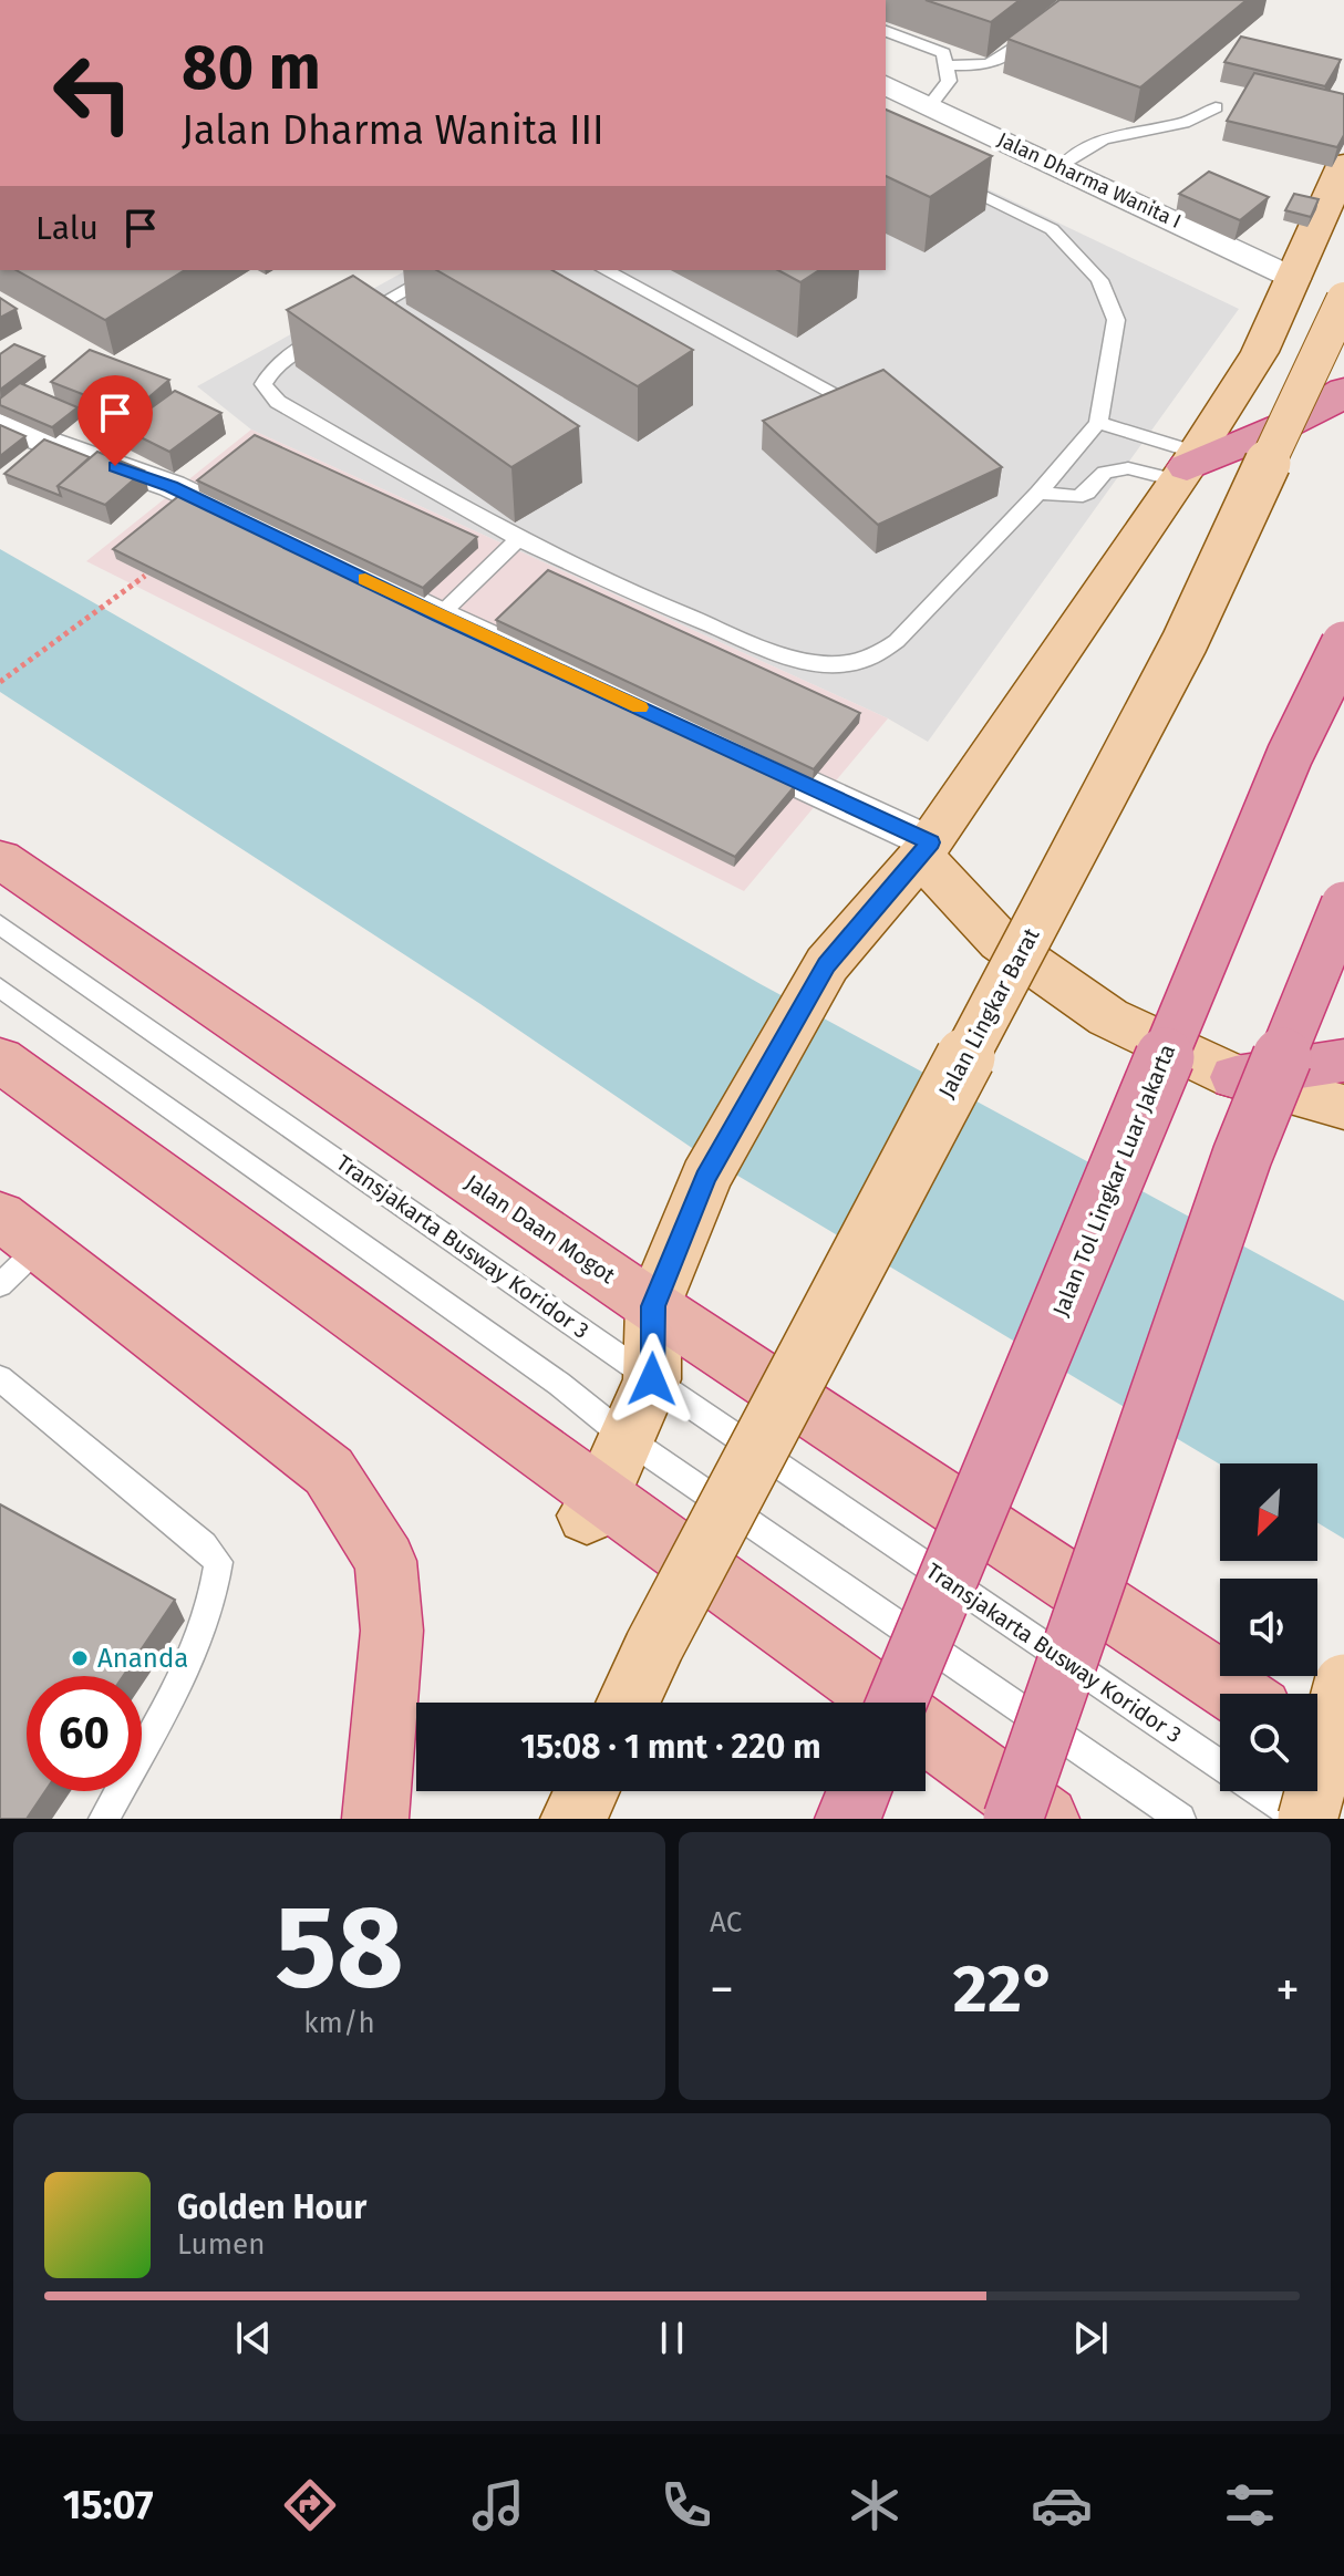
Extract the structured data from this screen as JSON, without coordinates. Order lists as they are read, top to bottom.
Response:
{
  "streets": {
    "highway": ["Jalan Tol Lingkar Luar Jakarta", "Jalan Daan Mogot"],
    "main road": ["Jalan Lingkar Barat"],
    "street": ["Jalan Dharma Wanita I"],
    "lane": ["Transjakarta Busway Koridor 3"]
  },
  "places": ["Ananda"],
  "north": "bottom left",
  "page": {
    "turn": ["80 m", "Jalan Dharma Wanita III"],
    "then": "Lalu",
    "limit": "60",
    "trip": "15:08 · 1 mnt · 220 m",
    "tile": [
      ["58", "km/h"],
      "AC"
    ],
    "heat": ["−", "22°", "+"],
    "song": ["Golden Hour", "Lumen"],
    "tabs": "15:07"
  }
}
